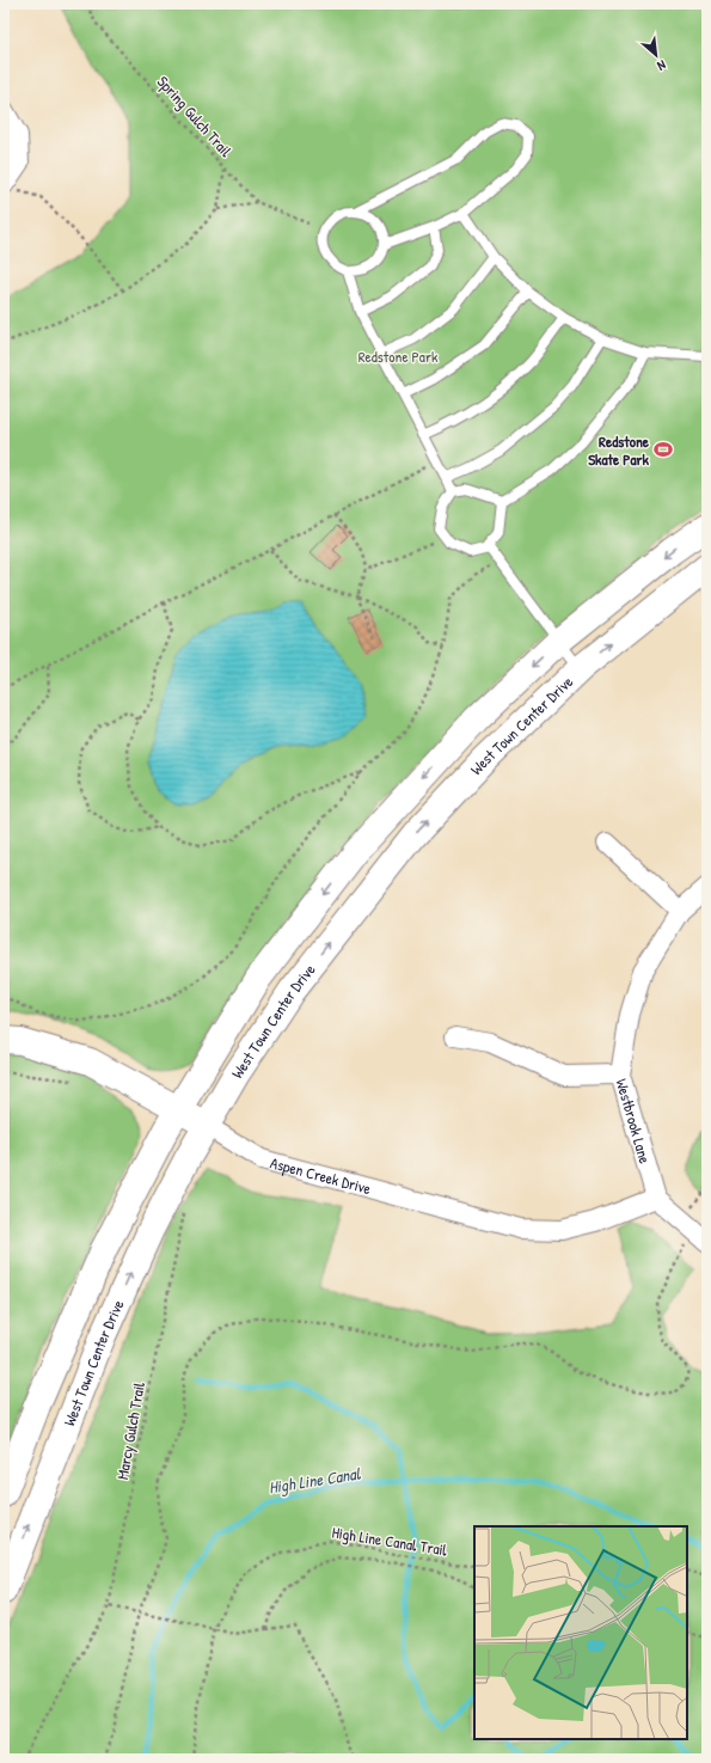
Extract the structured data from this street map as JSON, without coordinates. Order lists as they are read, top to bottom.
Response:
{
  "streets": {
    "street": ["West Town Center Drive", "Westbrook Lane", "Aspen Creek Drive"],
    "path": ["Spring Gulch Trail", "Marcy Gulch Trail", "High Line Canal Trail"]
  },
  "crossings": [
    ["West Town Center Drive", "Aspen Creek Drive"],
    ["Westbrook Lane", "Aspen Creek Drive"]
  ],
  "water": ["High Line Canal"],
  "parks": ["Redstone Park"],
  "places": {
    "sports": ["Redstone Skate Park"]
  },
  "north": "bottom right"
}
